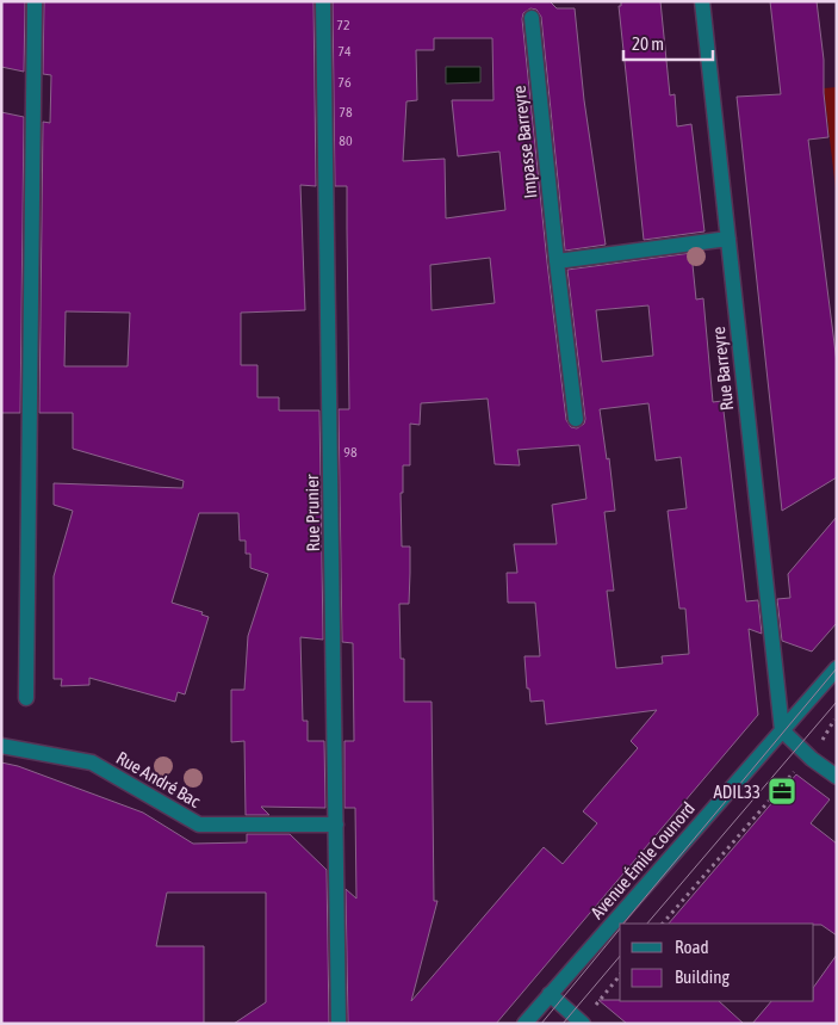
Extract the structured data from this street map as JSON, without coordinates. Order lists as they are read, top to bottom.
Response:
{
  "streets": {
    "street": [
      "Impasse Barreyre",
      "Rue Barreyre",
      "Rue Prunier",
      "Rue André Bac",
      "Avenue Émile Counord"
    ]
  },
  "crossings": [
    ["Rue Barreyre", "Avenue Émile Counord"],
    ["Rue Prunier", "Rue André Bac"]
  ],
  "places": {
    "office": ["ADIL33"]
  },
  "house_numbers": [
    "72",
    "74",
    "76",
    "78",
    "80",
    "98"
  ],
  "legend": ["Road", "Building"],
  "scale_bar": "20 m"
}
